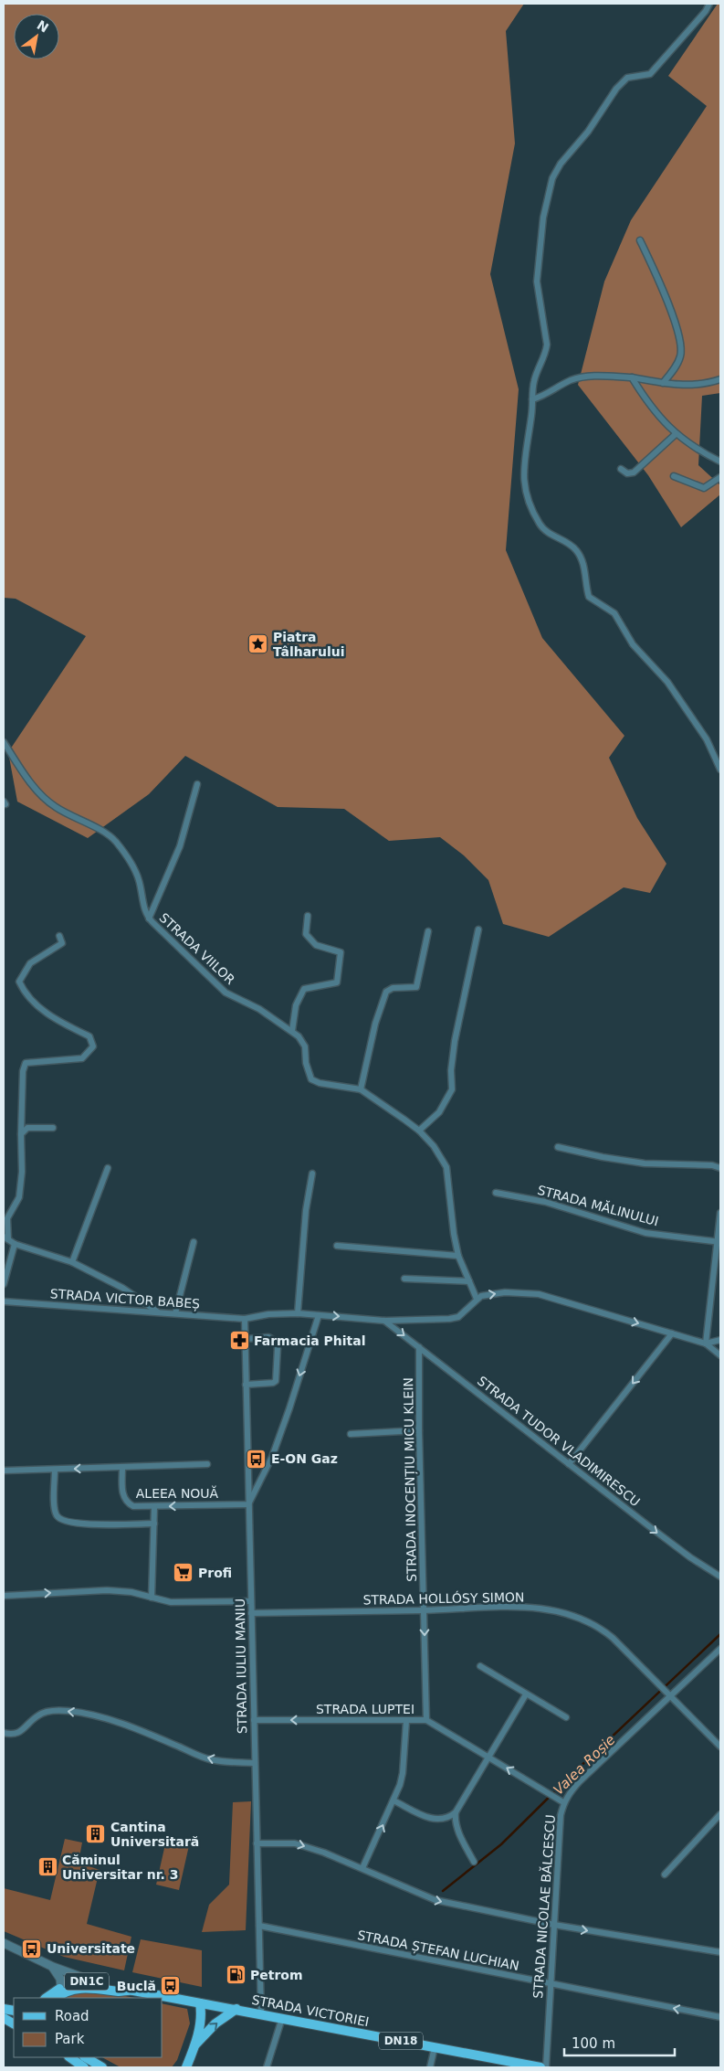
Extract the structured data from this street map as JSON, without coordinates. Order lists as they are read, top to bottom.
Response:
{
  "streets": {
    "main road": ["DN1C", "STRADA VICTORIEI", "DN18"],
    "street": [
      "STRADA VIILOR",
      "STRADA MĂLINULUI",
      "STRADA VICTOR BABEȘ",
      "STRADA TUDOR VLADIMIRESCU",
      "STRADA INOCENȚIU MICU KLEIN",
      "ALEEA NOUĂ",
      "STRADA HOLLÓSY SIMON",
      "STRADA IULIU MANIU",
      "STRADA LUPTEI",
      "STRADA NICOLAE BĂLCESCU",
      "STRADA ȘTEFAN LUCHIAN"
    ]
  },
  "crossings": [
    ["STRADA VIILOR", "STRADA VICTOR BABEȘ"],
    ["STRADA VICTOR BABEȘ", "STRADA TUDOR VLADIMIRESCU"],
    ["STRADA VICTOR BABEȘ", "STRADA IULIU MANIU"],
    ["STRADA TUDOR VLADIMIRESCU", "STRADA INOCENȚIU MICU KLEIN"],
    ["STRADA INOCENȚIU MICU KLEIN", "STRADA HOLLÓSY SIMON"],
    ["STRADA INOCENȚIU MICU KLEIN", "STRADA LUPTEI"],
    ["ALEEA NOUĂ", "STRADA IULIU MANIU"],
    ["STRADA HOLLÓSY SIMON", "STRADA IULIU MANIU"],
    ["STRADA HOLLÓSY SIMON", "STRADA NICOLAE BĂLCESCU"],
    ["STRADA IULIU MANIU", "STRADA LUPTEI"],
    ["STRADA IULIU MANIU", "STRADA ȘTEFAN LUCHIAN"],
    ["STRADA IULIU MANIU", "STRADA VICTORIEI"],
    ["STRADA LUPTEI", "STRADA NICOLAE BĂLCESCU"],
    ["STRADA NICOLAE BĂLCESCU", "STRADA ȘTEFAN LUCHIAN"]
  ],
  "one_way": ["STRADA TUDOR VLADIMIRESCU", "STRADA LUPTEI", "STRADA ȘTEFAN LUCHIAN"],
  "water": ["Valea Roșie"],
  "places": {
    "place": ["Piatra Tâlharului"],
    "pharmacy": ["Farmacia Phital"],
    "bus stop": ["E-ON Gaz", "Universitate", "Buclă"],
    "supermarket": ["Profi"],
    "building": ["Cantina Universitară", "Căminul Universitar nr. 3"],
    "fuel station": ["Petrom"]
  },
  "legend": ["Road", "Park"],
  "scale_bar": "100 m",
  "north": "top right"
}
